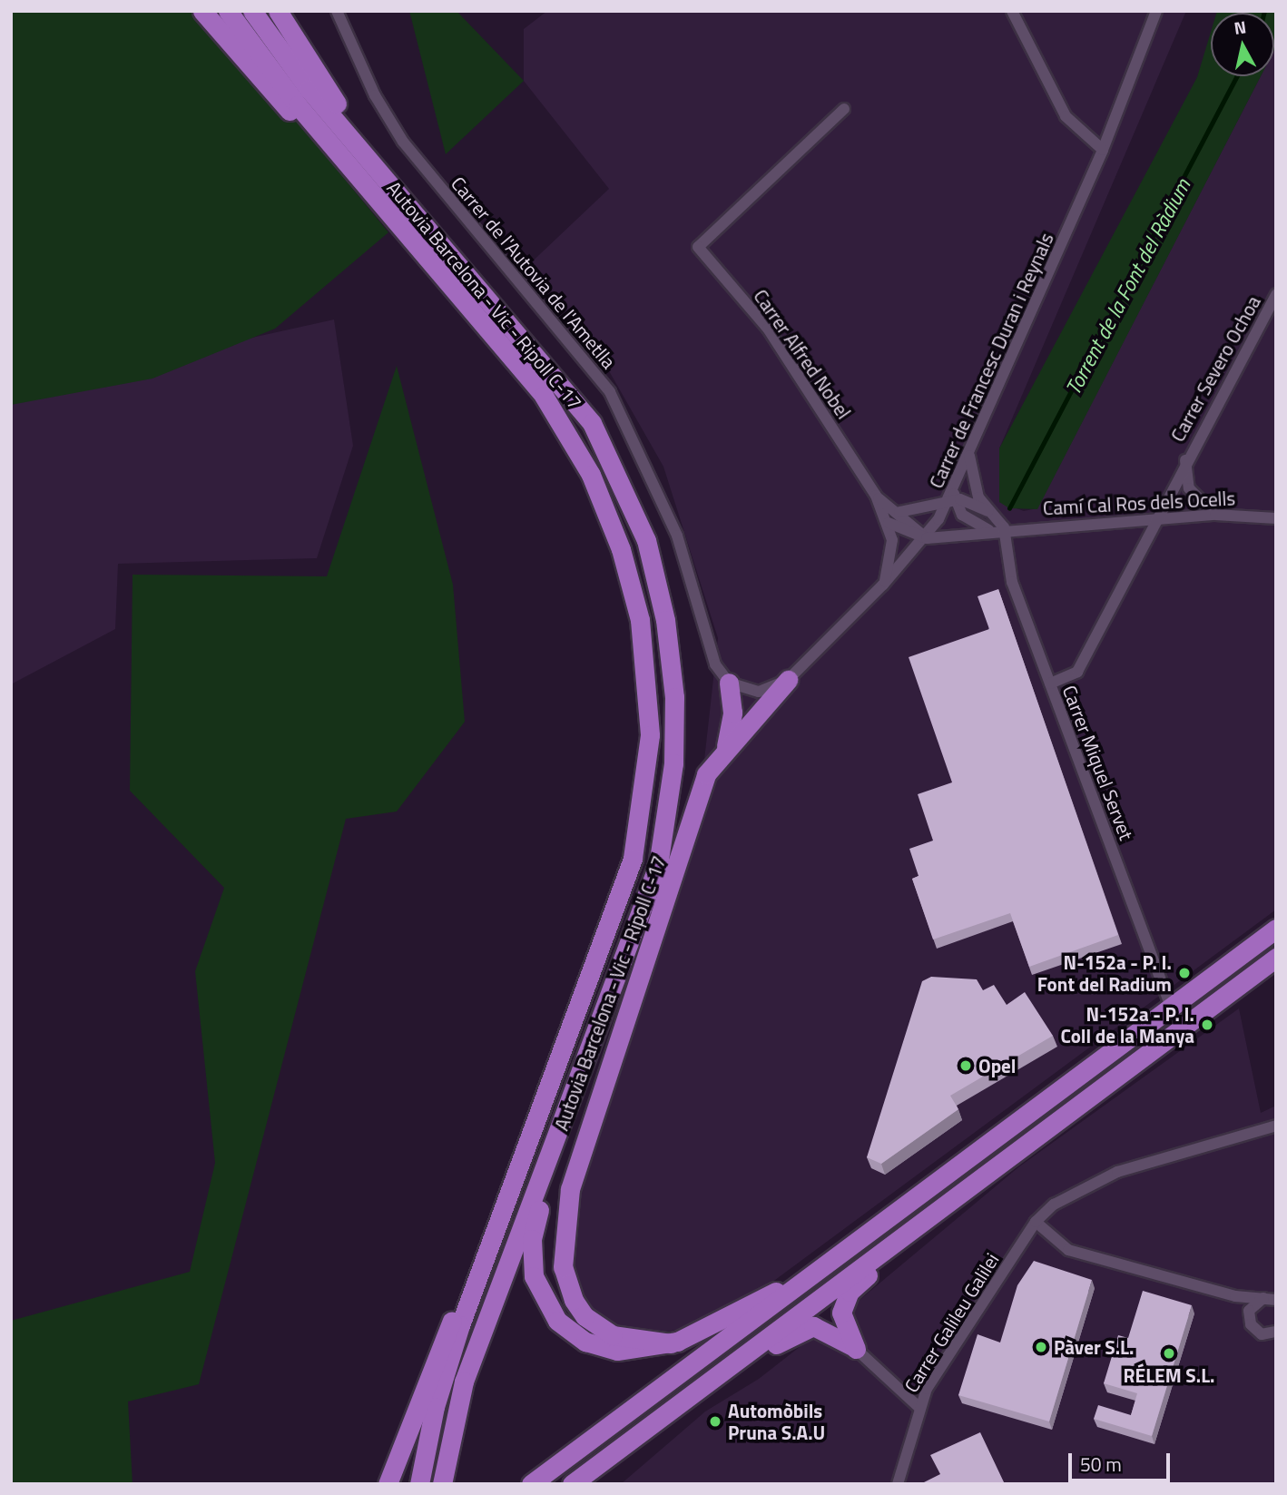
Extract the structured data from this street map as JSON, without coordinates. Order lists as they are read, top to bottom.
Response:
{
  "streets": {
    "highway": ["Autovia Barcelona - Vic - Ripoll C-17"],
    "street": [
      "Carrer de l'Autovia de l'Ametlla",
      "Carrer Alfred Nobel",
      "Carrer de Francesc Duran i Reynals",
      "Carrer Severo Ochoa",
      "Camí Cal Ros dels Ocells",
      "Carrer Miquel Servet",
      "Carrer Galileu Galilei"
    ]
  },
  "crossings": [
    ["Carrer Alfred Nobel", "Carrer de Francesc Duran i Reynals"],
    ["Carrer Alfred Nobel", "Camí Cal Ros dels Ocells"],
    ["Carrer de Francesc Duran i Reynals", "Camí Cal Ros dels Ocells"],
    ["Carrer Severo Ochoa", "Camí Cal Ros dels Ocells"],
    ["Carrer Severo Ochoa", "Carrer Miquel Servet"],
    ["Camí Cal Ros dels Ocells", "Carrer Miquel Servet"]
  ],
  "water": ["Torrent de la Font del Ràdium"],
  "places": [
    "N-152a - P. I. Font del Radium",
    "N-152a - P. I. Coll de la Manya",
    "Opel",
    "Pàver S.L.",
    "RÉLEM S.L.",
    "Automòbils Pruna S.A.U"
  ],
  "scale_bar": "50 m",
  "north": "top"
}
